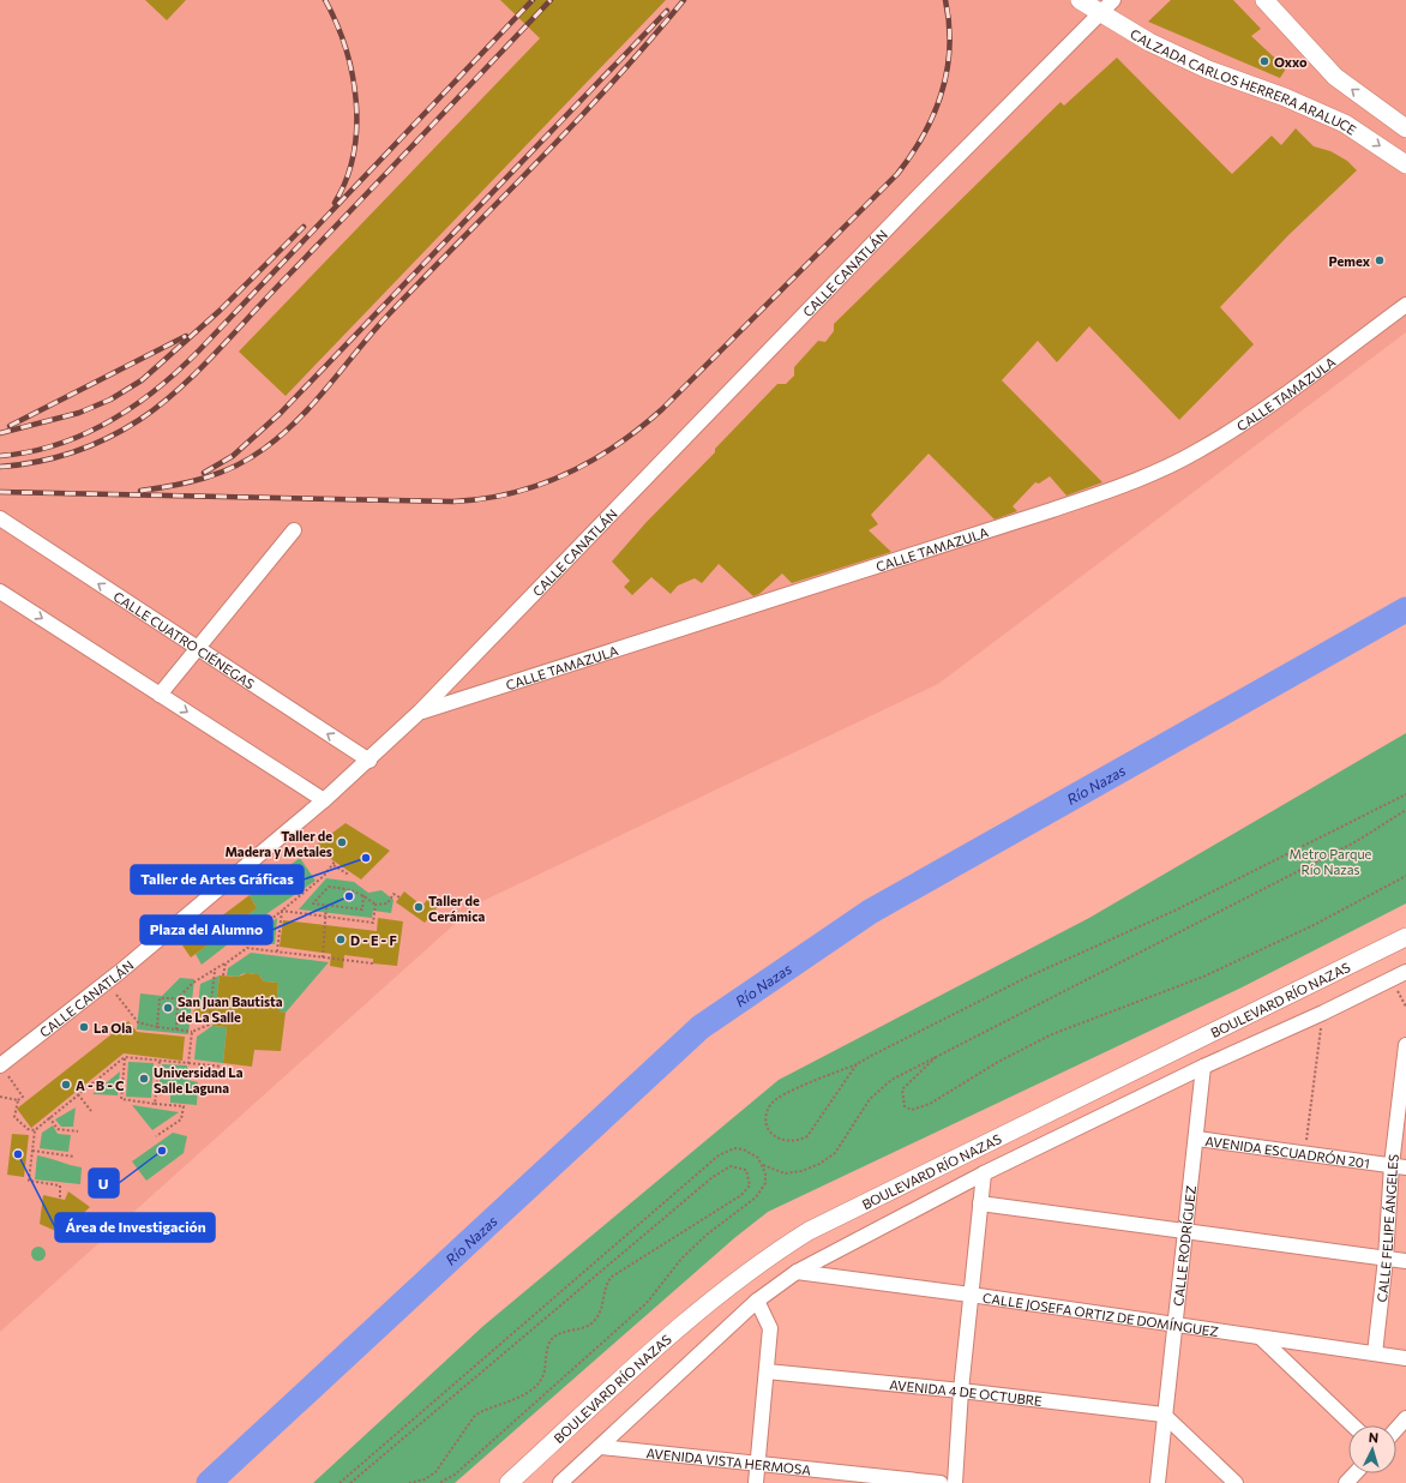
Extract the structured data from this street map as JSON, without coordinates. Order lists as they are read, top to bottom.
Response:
{
  "streets": {
    "main road": ["CALZADA CARLOS HERRERA ARALUCE", "BOULEVARD RÍO NAZAS"],
    "street": [
      "CALLE CANATLÁN",
      "CALLE TAMAZULA",
      "CALLE CUATRO CIÉNEGAS",
      "AVENIDA ESCUADRÓN 201",
      "CALLE FELIPE ÁNGELES",
      "CALLE RODRÍGUEZ",
      "CALLE JOSEFA ORTIZ DE DOMÍNGUEZ",
      "AVENIDA 4 DE OCTUBRE",
      "AVENIDA VISTA HERMOSA"
    ]
  },
  "crossings": [
    ["CALZADA CARLOS HERRERA ARALUCE", "CALLE CANATLÁN"],
    ["CALLE CANATLÁN", "CALLE TAMAZULA"],
    ["CALLE CANATLÁN", "CALLE CUATRO CIÉNEGAS"],
    ["BOULEVARD RÍO NAZAS", "CALLE RODRÍGUEZ"],
    ["BOULEVARD RÍO NAZAS", "CALLE JOSEFA ORTIZ DE DOMÍNGUEZ"],
    ["BOULEVARD RÍO NAZAS", "AVENIDA VISTA HERMOSA"],
    ["AVENIDA ESCUADRÓN 201", "CALLE FELIPE ÁNGELES"],
    ["AVENIDA ESCUADRÓN 201", "CALLE RODRÍGUEZ"],
    ["CALLE FELIPE ÁNGELES", "CALLE JOSEFA ORTIZ DE DOMÍNGUEZ"],
    ["CALLE RODRÍGUEZ", "CALLE JOSEFA ORTIZ DE DOMÍNGUEZ"],
    ["CALLE RODRÍGUEZ", "AVENIDA 4 DE OCTUBRE"]
  ],
  "water": ["Río Nazas"],
  "parks": ["Metro Parque Río Nazas"],
  "places": [
    "Oxxo",
    "Pemex",
    "Taller de Madera y Metales",
    "Taller de Artes Gráficas",
    "Plaza del Alumno",
    "Taller de Cerámica",
    "D - E - F",
    "San Juan Bautista de La Salle",
    "La Ola",
    "Universidad La Salle Laguna",
    "A - B - C",
    "U",
    "Área de Investigación"
  ],
  "north": "top"
}
